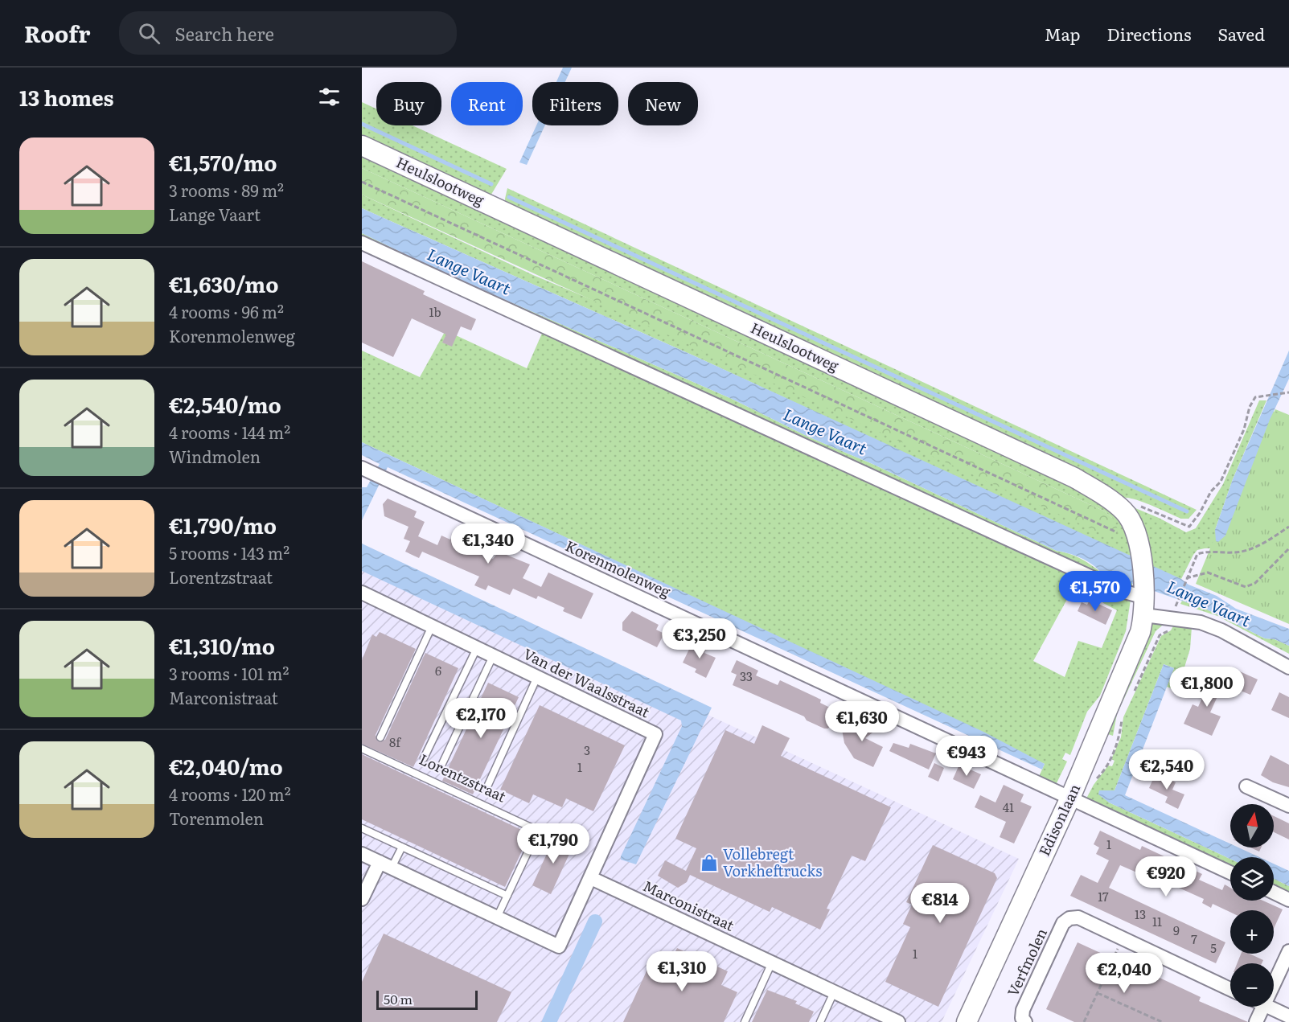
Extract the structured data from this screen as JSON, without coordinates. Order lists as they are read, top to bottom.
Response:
{
  "streets": {
    "street": [
      "Heulslootweg",
      "Korenmolenweg",
      "Van der Waalsstraat",
      "Edisonlaan",
      "Marconistraat",
      "Verfmolen"
    ],
    "lane": ["Lorentzstraat"]
  },
  "crossings": [
    ["Heulslootweg", "Edisonlaan"],
    ["Korenmolenweg", "Edisonlaan"],
    ["Van der Waalsstraat", "Marconistraat"]
  ],
  "water": ["Lange Vaart"],
  "places": {
    "shop": ["Vollebregt Vorkheftrucks"]
  },
  "house_numbers": [
    "1b",
    "6",
    "33",
    "8f",
    "3",
    "1",
    "41",
    "1",
    "17",
    "13",
    "11",
    "9",
    "7",
    "5",
    "1"
  ],
  "scale_bar": "50 m",
  "north": "top",
  "page": {
    "header": "Roofr",
    "search": "Search here",
    "nav": ["Map", "Directions", "Saved"],
    "heading": "13 homes",
    "chip": [
      "Buy",
      "Rent",
      "Filters",
      "New"
    ],
    "list": [
      {
        "name": "€1,570/mo",
        "note": "3 rooms · 89 m² · Lange Vaart"
      },
      {
        "name": "€1,630/mo",
        "note": "4 rooms · 96 m² · Korenmolenweg"
      },
      {
        "name": "€2,540/mo",
        "note": "4 rooms · 144 m² · Windmolen"
      },
      {
        "name": "€1,790/mo",
        "note": "5 rooms · 143 m² · Lorentzstraat"
      },
      {
        "name": "€1,310/mo",
        "note": "3 rooms · 101 m² · Marconistraat"
      },
      {
        "name": "€2,040/mo",
        "note": "4 rooms · 120 m² · Torenmolen"
      }
    ],
    "price": [
      "€1,340",
      "€1,570",
      "€3,250",
      "€1,800",
      "€2,170",
      "€1,630",
      "€943",
      "€2,540",
      "€1,790",
      "€920",
      "€814",
      "€1,310",
      "€2,040"
    ],
    "map_buttons": ["+", "−"],
    "scale": "50 m"
  }
}
